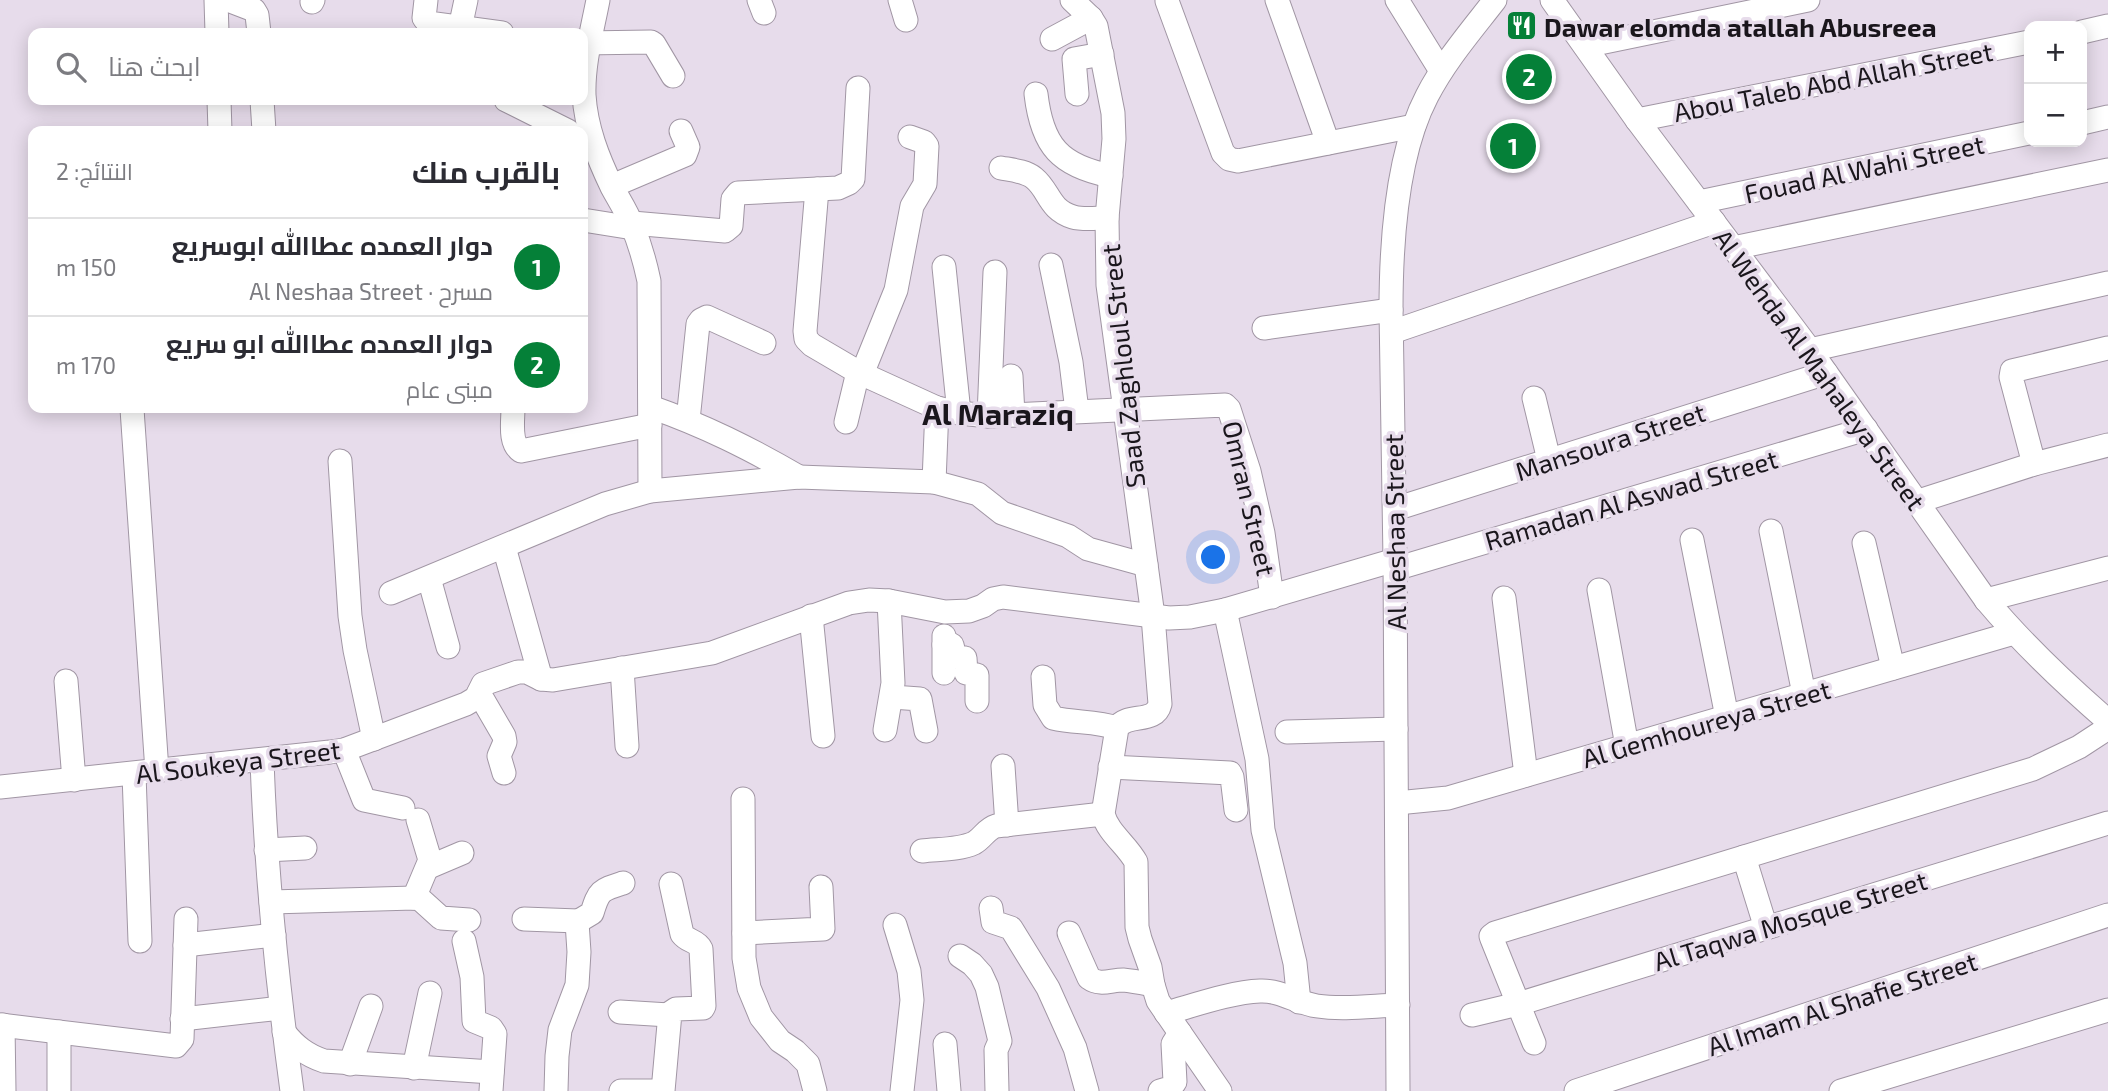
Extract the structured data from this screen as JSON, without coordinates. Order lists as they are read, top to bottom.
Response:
{
  "streets": {
    "street": [
      "Abou Taleb Abd Allah Street",
      "Fouad Al Wahi Street",
      "Saad Zaghloul Street",
      "Al Wehda Al Mahaleya Street",
      "Mansoura Street",
      "Omran Street",
      "Ramadan Al Aswad Street",
      "Al Neshaa Street",
      "Al Gemhoureya Street",
      "Al Soukeya Street",
      "Al Taqwa Mosque Street",
      "Al Imam Al Shafie Street"
    ]
  },
  "crossings": [
    ["Abou Taleb Abd Allah Street", "Al Wehda Al Mahaleya Street"],
    ["Fouad Al Wahi Street", "Al Wehda Al Mahaleya Street"],
    ["Saad Zaghloul Street", "Omran Street"],
    ["Saad Zaghloul Street", "Al Soukeya Street"],
    ["Al Wehda Al Mahaleya Street", "Mansoura Street"],
    ["Al Wehda Al Mahaleya Street", "Ramadan Al Aswad Street"],
    ["Al Wehda Al Mahaleya Street", "Al Gemhoureya Street"],
    ["Mansoura Street", "Al Neshaa Street"],
    ["Omran Street", "Al Soukeya Street"],
    ["Ramadan Al Aswad Street", "Al Neshaa Street"],
    ["Ramadan Al Aswad Street", "Al Soukeya Street"],
    ["Al Neshaa Street", "Al Gemhoureya Street"],
    ["Al Neshaa Street", "Al Soukeya Street"]
  ],
  "districts": ["Al Maraziq"],
  "places": {
    "restaurant": ["Dawar elomda atallah Abusreea"]
  },
  "page": {
    "map_buttons": ["+", "−"],
    "search": "ابحث هنا",
    "pins": ["2", "1"],
    "heading": ["بالقرب منك", "النتائج: 2"],
    "list": [
      {
        "mark": "1",
        "name": "دوار العمده عطاالله ابوسريع",
        "note": "مسرح · Al Neshaa Street",
        "value": "150 m"
      },
      {
        "mark": "2",
        "name": "دوار العمده عطاالله ابو سريع",
        "note": "مبنى عام",
        "value": "170 m"
      }
    ]
  }
}
